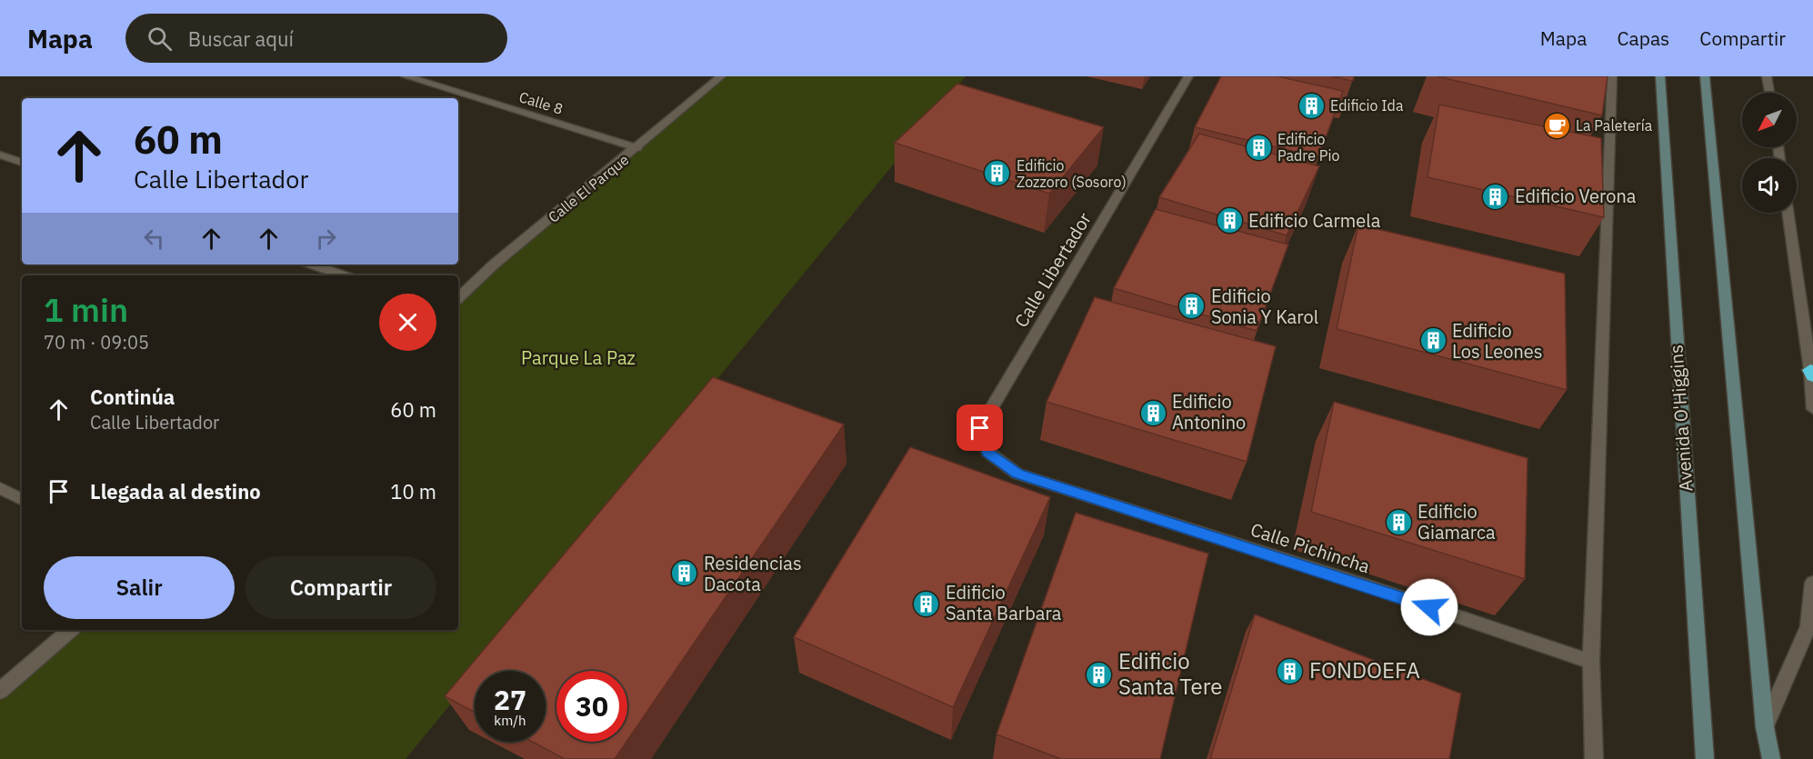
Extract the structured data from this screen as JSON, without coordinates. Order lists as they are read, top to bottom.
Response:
{
  "streets": {
    "main road": ["Avenida O'Higgins"],
    "street": [
      "Calle 8",
      "Calle El Parque",
      "Calle Libertador",
      "Calle Pichincha"
    ]
  },
  "crossings": [
    ["Calle 8", "Calle El Parque"],
    ["Calle Libertador", "Calle Pichincha"]
  ],
  "parks": ["Parque La Paz"],
  "places": {
    "building": [
      "Edificio Ida",
      "Edificio Padre Pio",
      "Edificio Zozzoro (Sosoro)",
      "Edificio Verona",
      "Edificio Carmela",
      "Edificio Sonia Y Karol",
      "Edificio Los Leones",
      "Edificio Antonino",
      "Edificio Giamarca",
      "Residencias Dacota",
      "Edificio Santa Barbara",
      "FONDOEFA",
      "Edificio Santa Tere"
    ],
    "cafe": ["La Paletería"]
  },
  "north": "bottom left",
  "page": {
    "header": "Mapa",
    "search": "Buscar aquí",
    "nav": ["Mapa", "Capas", "Compartir"],
    "turn": ["60 m", "Calle Libertador"],
    "heading": ["1 min", "70 m · 09:05"],
    "list": [
      {
        "name": "Continúa",
        "note": "Calle Libertador",
        "value": "60 m"
      },
      {
        "name": "Llegada al destino",
        "value": "10 m"
      }
    ],
    "buttons": ["Salir", "Compartir"],
    "speed": "27 km/h",
    "limit": "30"
  }
}
